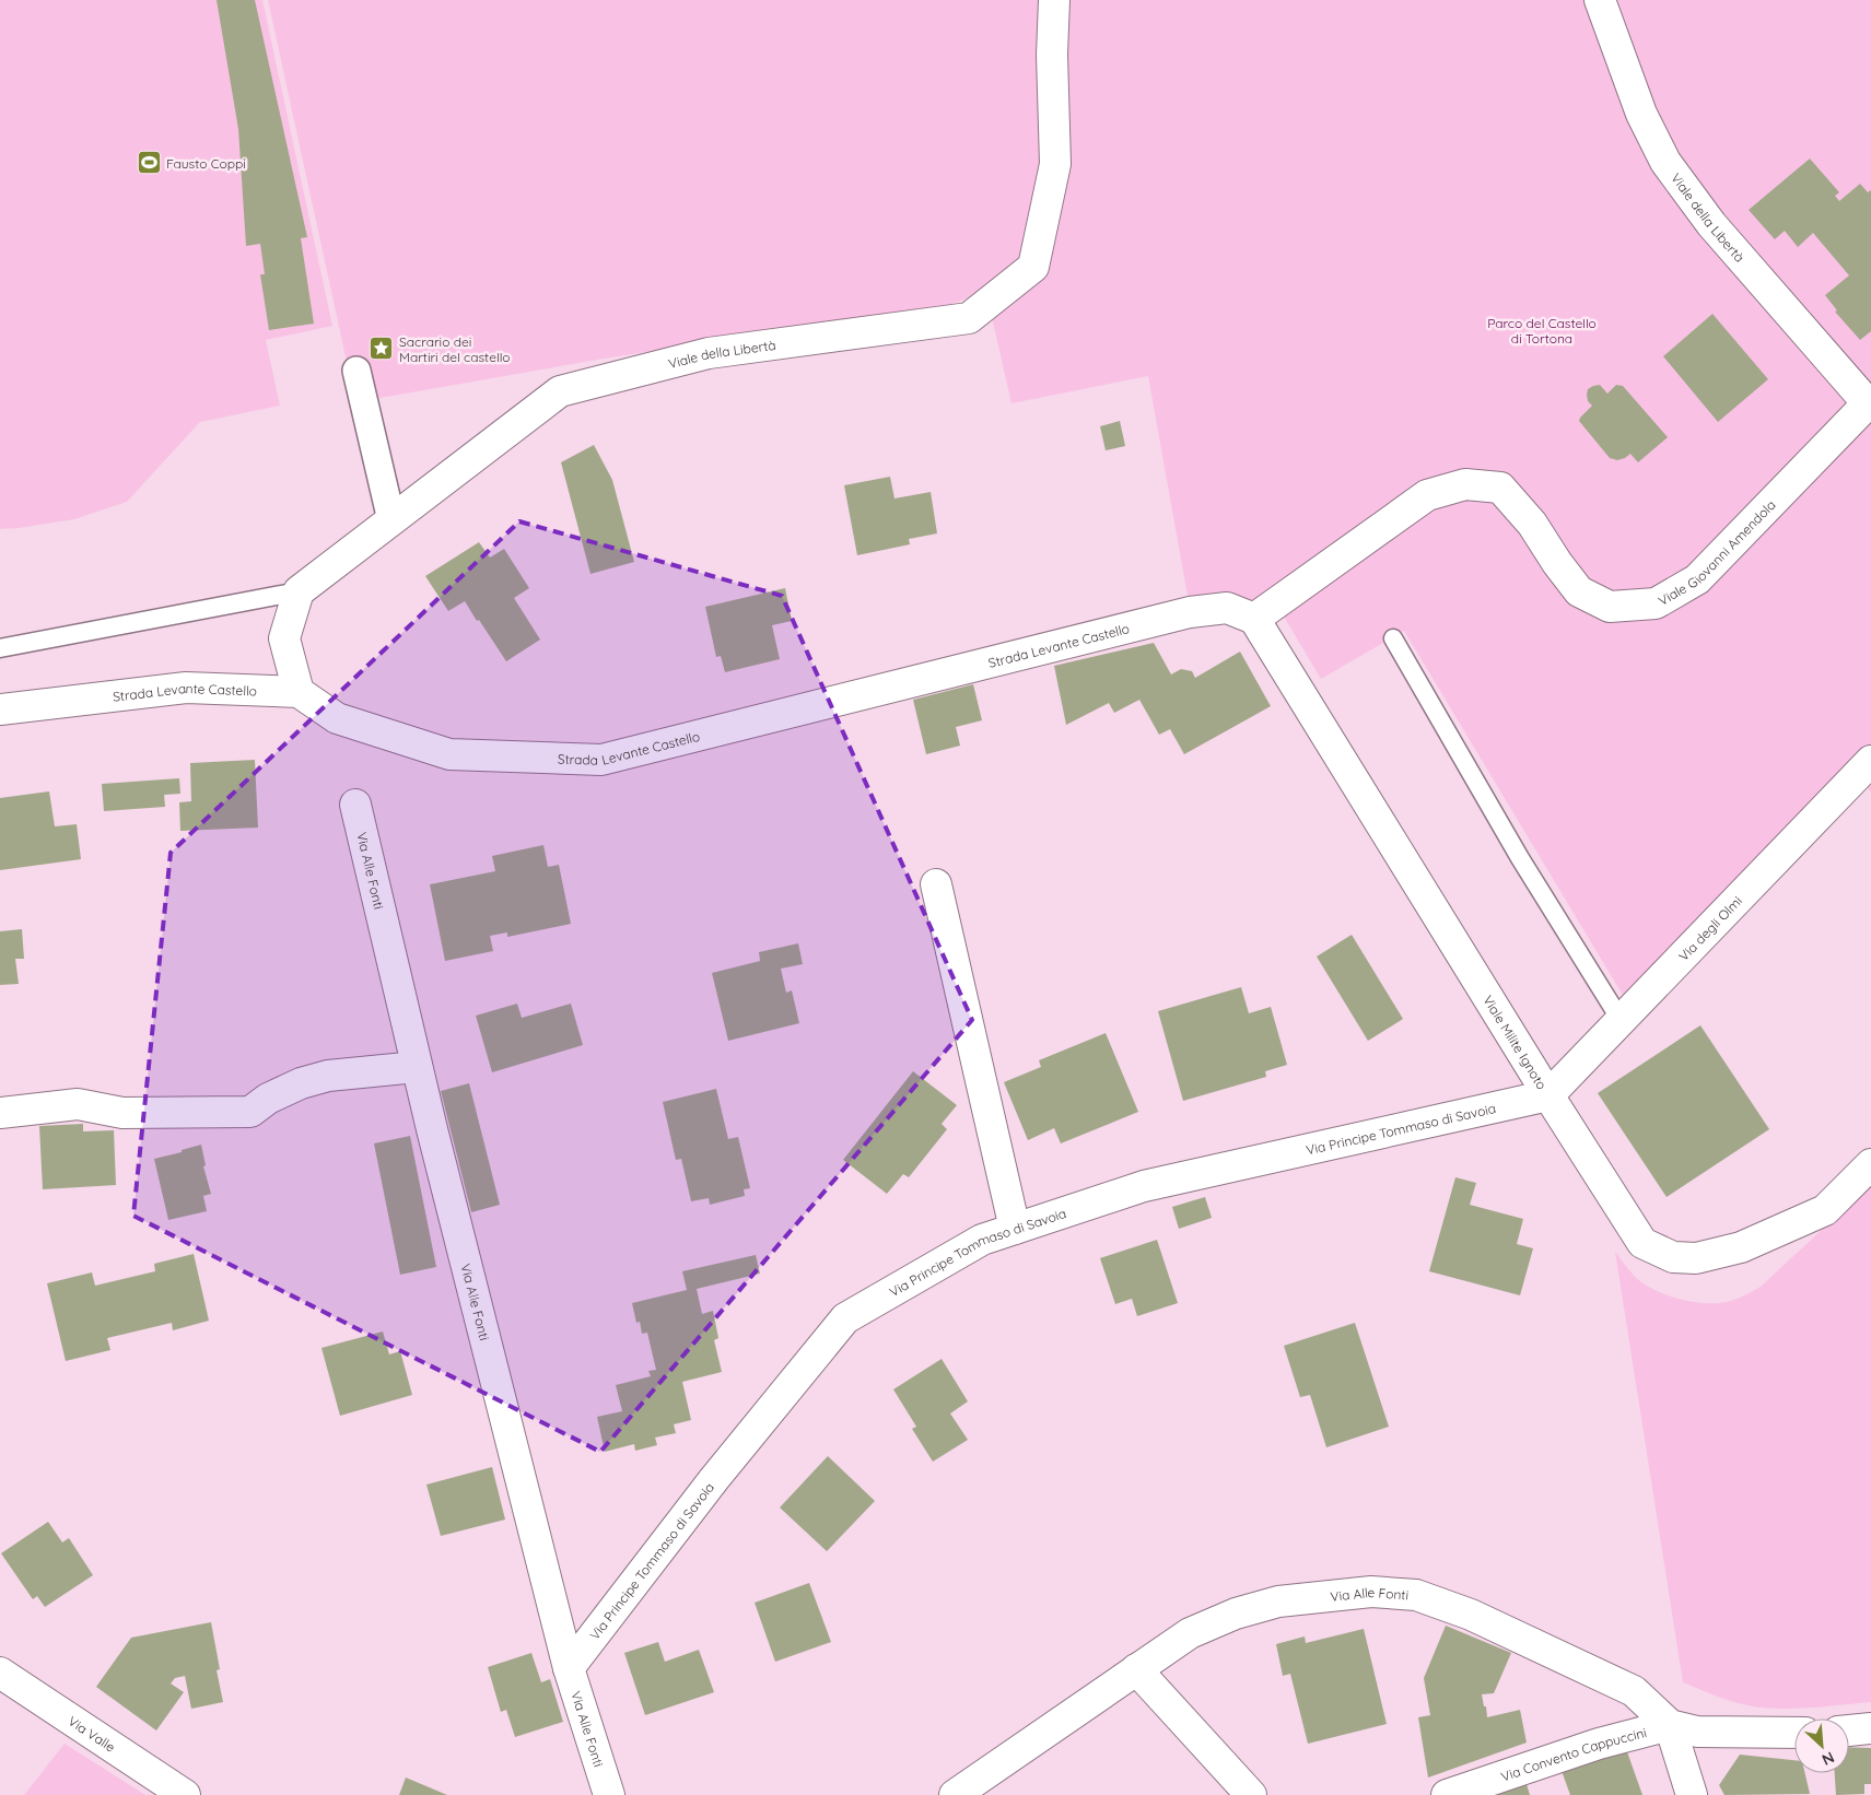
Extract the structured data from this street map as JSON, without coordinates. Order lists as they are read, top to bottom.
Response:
{
  "streets": {
    "street": [
      "Viale della Libertà",
      "Viale Giovanni Amendola",
      "Strada Levante Castello",
      "Via Alle Fonti",
      "Via degli Olmi",
      "Viale Milite Ignoto",
      "Via Principe Tommaso di Savoia",
      "Via Valle",
      "Via Convento Cappuccini"
    ]
  },
  "crossings": [
    ["Viale della Libertà", "Viale Giovanni Amendola"],
    ["Viale Giovanni Amendola", "Strada Levante Castello"],
    ["Viale Giovanni Amendola", "Viale Milite Ignoto"],
    ["Strada Levante Castello", "Viale Milite Ignoto"],
    ["Via Alle Fonti", "Via Principe Tommaso di Savoia"],
    ["Via Alle Fonti", "Via Convento Cappuccini"],
    ["Via degli Olmi", "Viale Milite Ignoto"],
    ["Via degli Olmi", "Via Principe Tommaso di Savoia"],
    ["Viale Milite Ignoto", "Via Principe Tommaso di Savoia"]
  ],
  "parks": ["Parco del Castello di Tortona"],
  "places": {
    "sports": ["Fausto Coppi"],
    "place": ["Sacrario dei Martiri del castello"]
  },
  "north": "bottom right"
}
